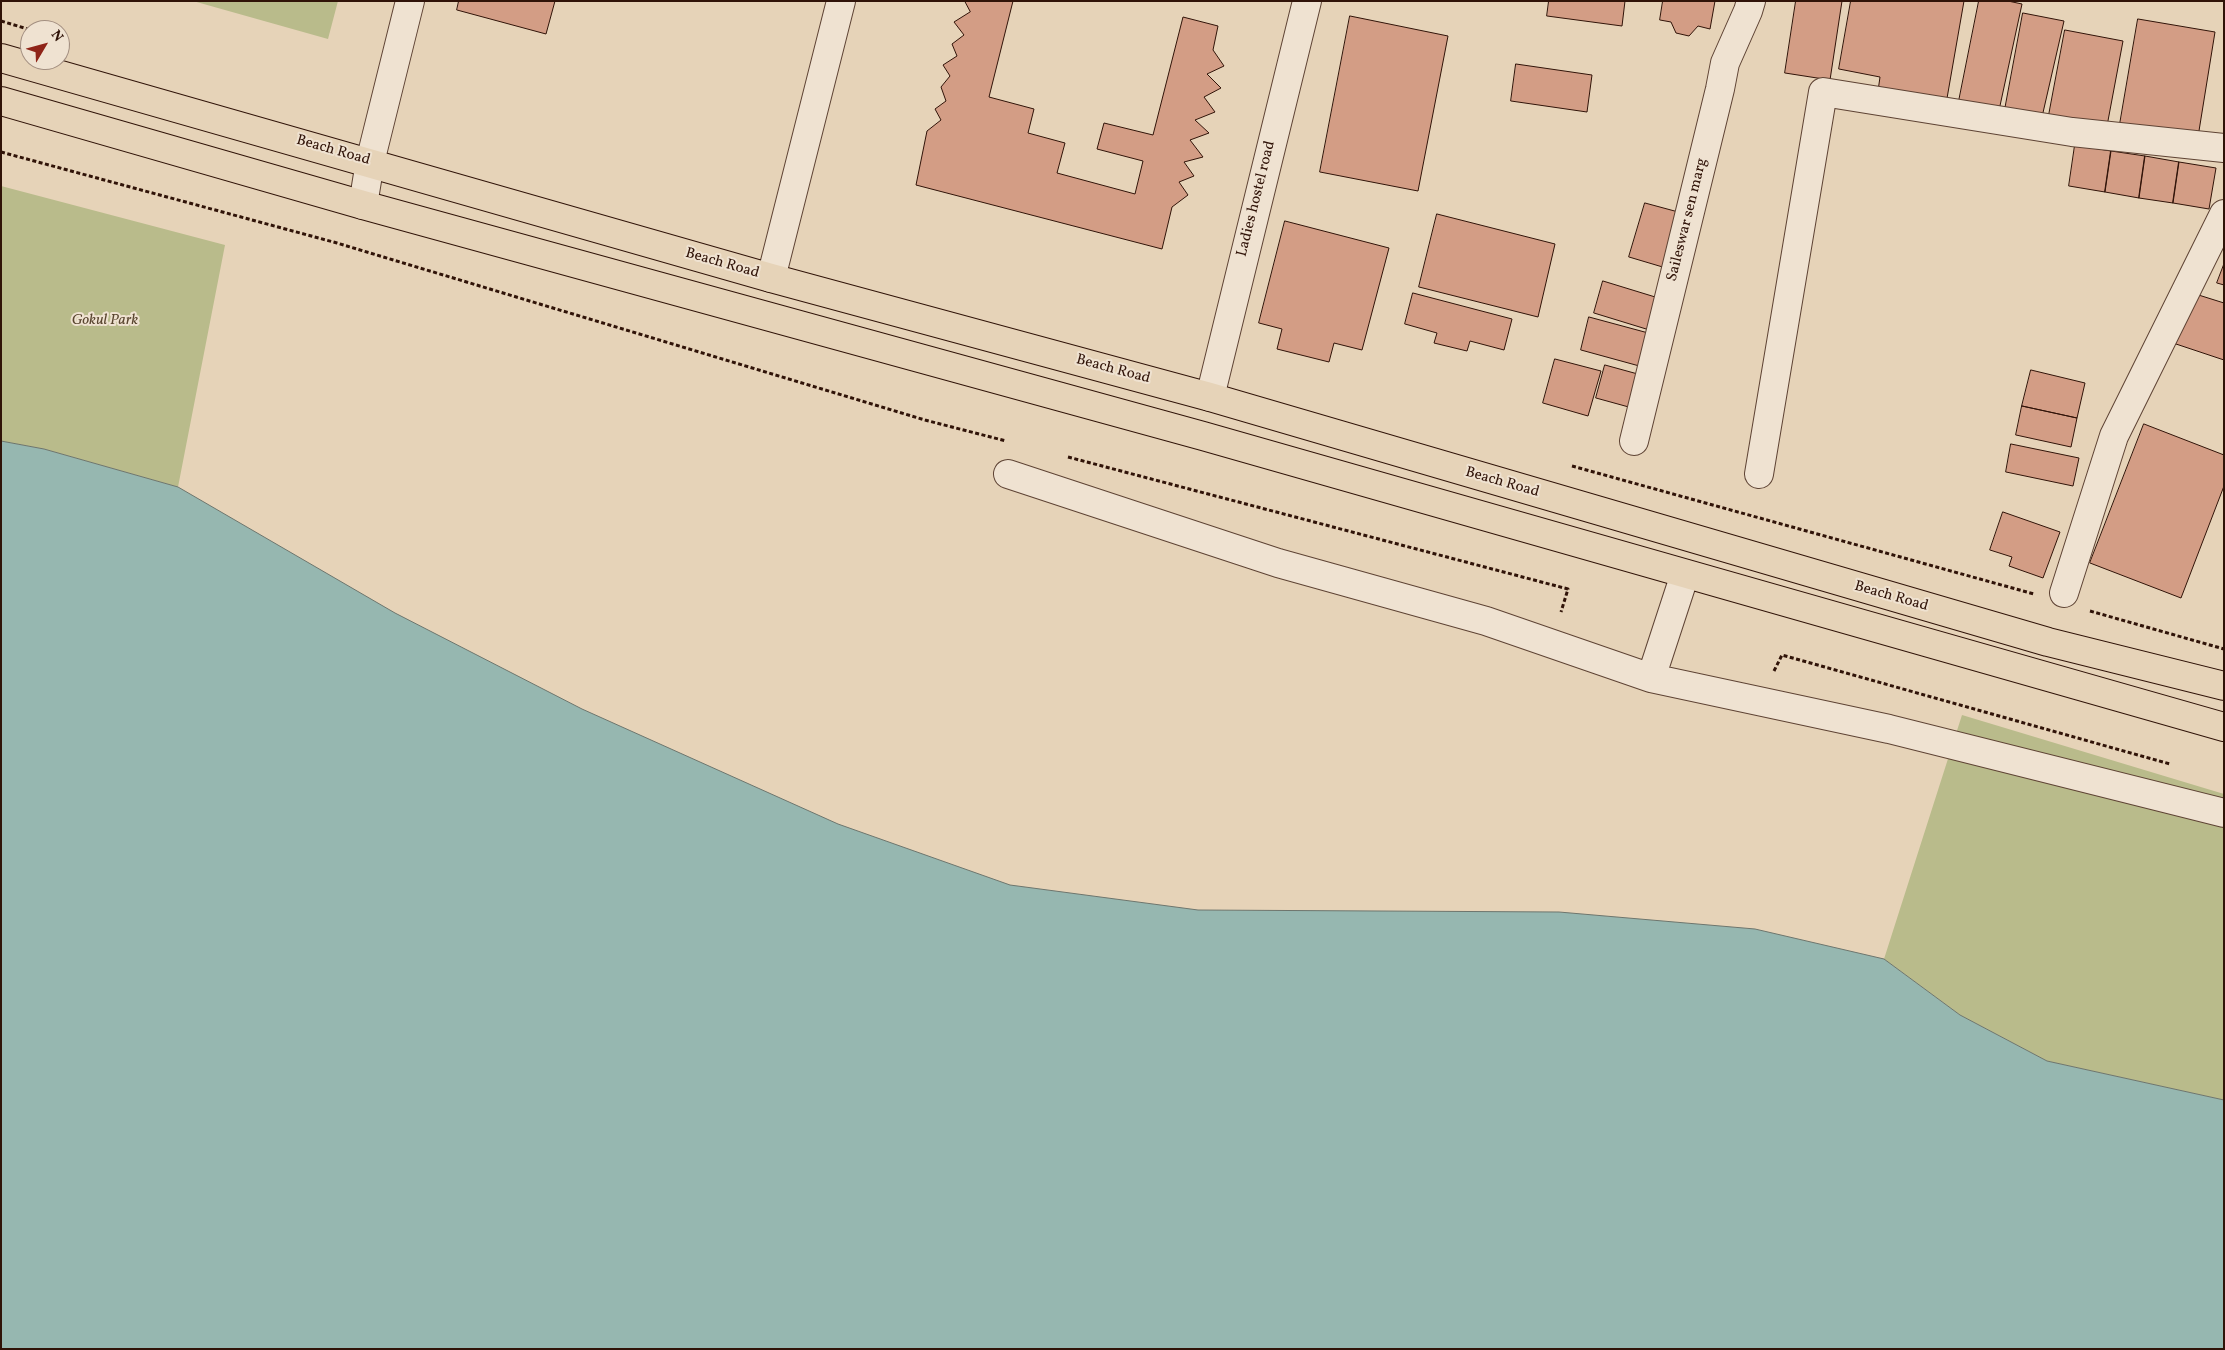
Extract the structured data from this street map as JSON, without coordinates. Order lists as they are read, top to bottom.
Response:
{
  "streets": {
    "main road": ["Beach Road"],
    "street": ["Ladies hostel road", "Saileswar sen marg"]
  },
  "crossings": [
    ["Beach Road", "Ladies hostel road"]
  ],
  "parks": ["Gokul Park"],
  "north": "top right"
}
